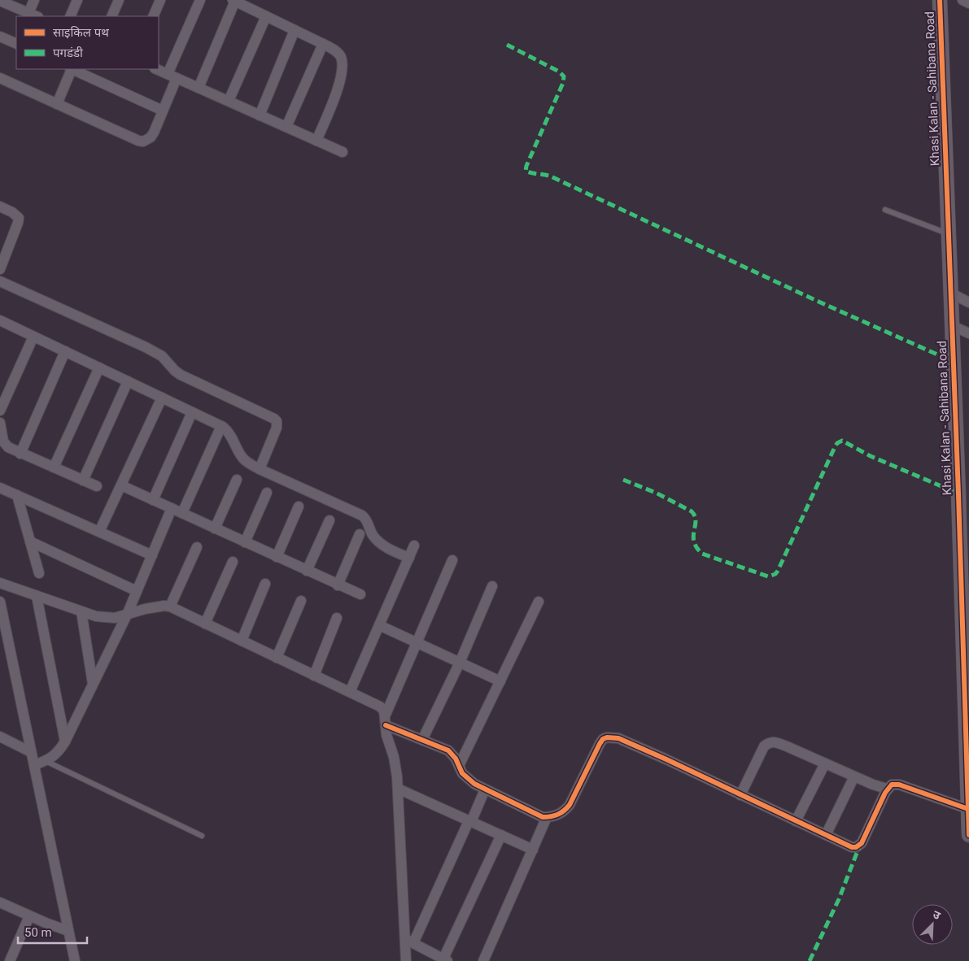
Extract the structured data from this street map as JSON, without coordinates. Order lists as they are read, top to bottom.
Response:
{
  "streets": {
    "street": ["Khasi Kalan - Sahibana Road"]
  },
  "legend": ["साइकिल पथ", "पगडंडी"],
  "scale_bar": "50 m",
  "north": "top right"
}
